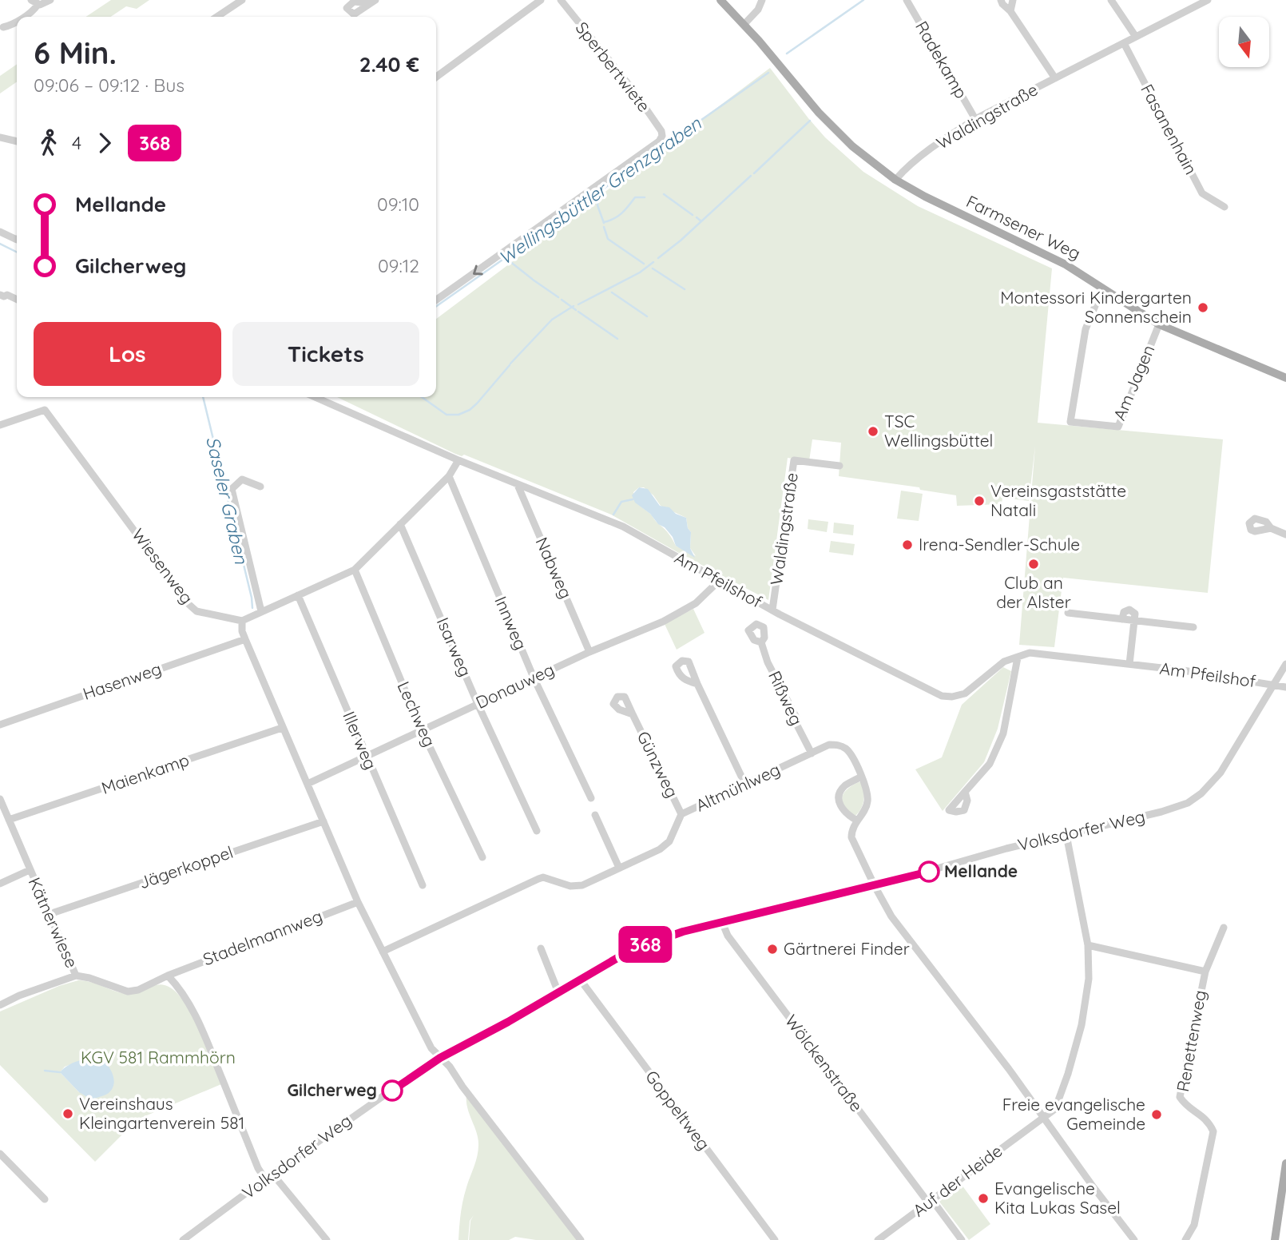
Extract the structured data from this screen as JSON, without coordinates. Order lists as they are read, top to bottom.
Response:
{
  "streets": {
    "main road": ["Farmsener Weg"],
    "street": [
      "Radekamp",
      "Sperbertwiete",
      "Waldingstraße",
      "Fasanenhain",
      "Am Jagen",
      "Wiesenweg",
      "Nabweg",
      "Am Pfeilshof",
      "Innweg",
      "Isarweg",
      "Hasenweg",
      "Donauweg",
      "Rißweg",
      "Lechweg",
      "Illerweg",
      "Günzweg",
      "Maienkamp",
      "Altmühlweg",
      "Volksdorfer Weg",
      "Jägerkoppel",
      "Kätnerwiese",
      "Stadelmannweg",
      "Renettenweg",
      "Wölckenstraße",
      "Goppeltweg",
      "Auf der Heide"
    ]
  },
  "crossings": [
    ["Radekamp", "Waldingstraße"],
    ["Waldingstraße", "Fasanenhain"],
    ["Waldingstraße", "Farmsener Weg"],
    ["Waldingstraße", "Am Pfeilshof"],
    ["Farmsener Weg", "Am Jagen"],
    ["Nabweg", "Am Pfeilshof"],
    ["Nabweg", "Donauweg"],
    ["Am Pfeilshof", "Donauweg"],
    ["Am Pfeilshof", "Volksdorfer Weg"],
    ["Innweg", "Donauweg"],
    ["Isarweg", "Donauweg"],
    ["Donauweg", "Lechweg"],
    ["Donauweg", "Illerweg"],
    ["Rißweg", "Altmühlweg"],
    ["Günzweg", "Altmühlweg"],
    ["Maienkamp", "Kätnerwiese"],
    ["Altmühlweg", "Volksdorfer Weg"],
    ["Volksdorfer Weg", "Wölckenstraße"],
    ["Volksdorfer Weg", "Goppeltweg"],
    ["Volksdorfer Weg", "Auf der Heide"],
    ["Jägerkoppel", "Kätnerwiese"],
    ["Kätnerwiese", "Stadelmannweg"],
    ["Wölckenstraße", "Auf der Heide"]
  ],
  "water": ["Wellingsbüttler Grenzgraben", "Saseler Graben"],
  "parks": ["KGV 581 Rammhörn"],
  "places": [
    "Montessori Kindergarten Sonnenschein",
    "TSC Wellingsbüttel",
    "Vereinsgaststätte Natali",
    "Irena-Sendler-Schule",
    "Club an der Alster",
    "Mellande",
    "Gärtnerei Finder",
    "Gilcherweg",
    "Vereinshaus Kleingartenverein 581",
    "Freie evangelische Gemeinde",
    "Evangelische Kita Lukas Sasel"
  ],
  "lines": ["bus line 368"],
  "north": "bottom",
  "page": {
    "on_map": "368",
    "heading": ["6 Min.", "09:06 – 09:12 · Bus", "2.40 €"],
    "legs": ["4", "368"],
    "list": [
      {
        "name": "Mellande",
        "value": "09:10"
      },
      {
        "name": "Gilcherweg",
        "value": "09:12"
      }
    ],
    "buttons": ["Los", "Tickets"]
  }
}
